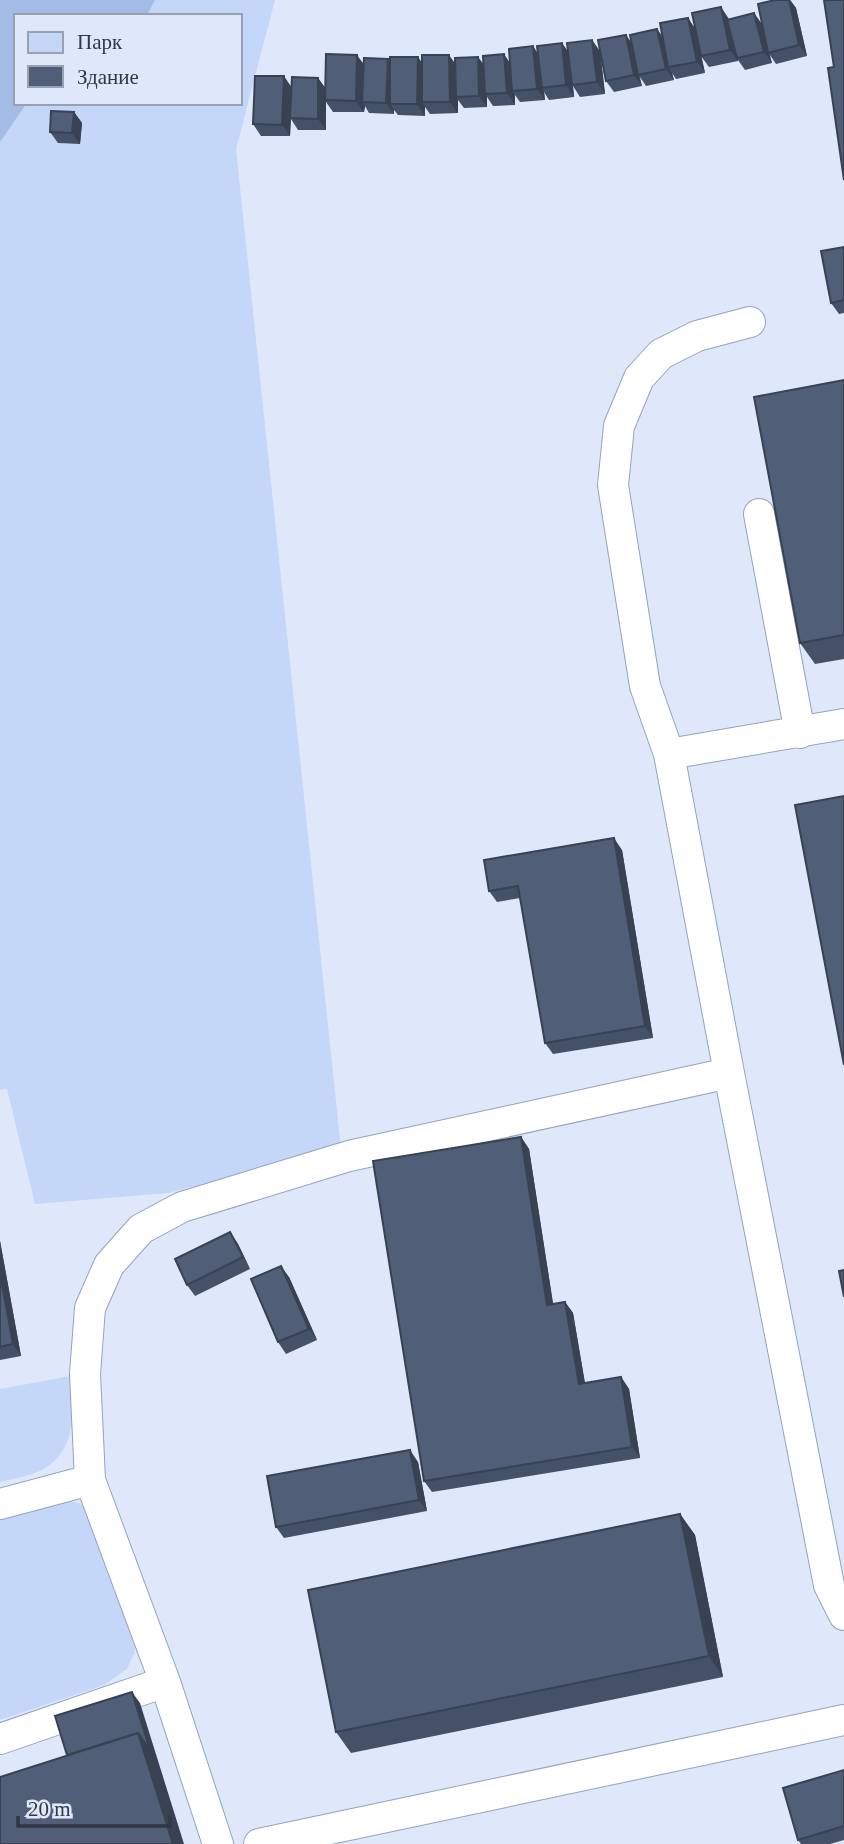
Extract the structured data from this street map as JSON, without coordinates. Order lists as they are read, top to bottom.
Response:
{
  "legend": ["Парк", "Здание"],
  "scale_bar": "20 m"
}
